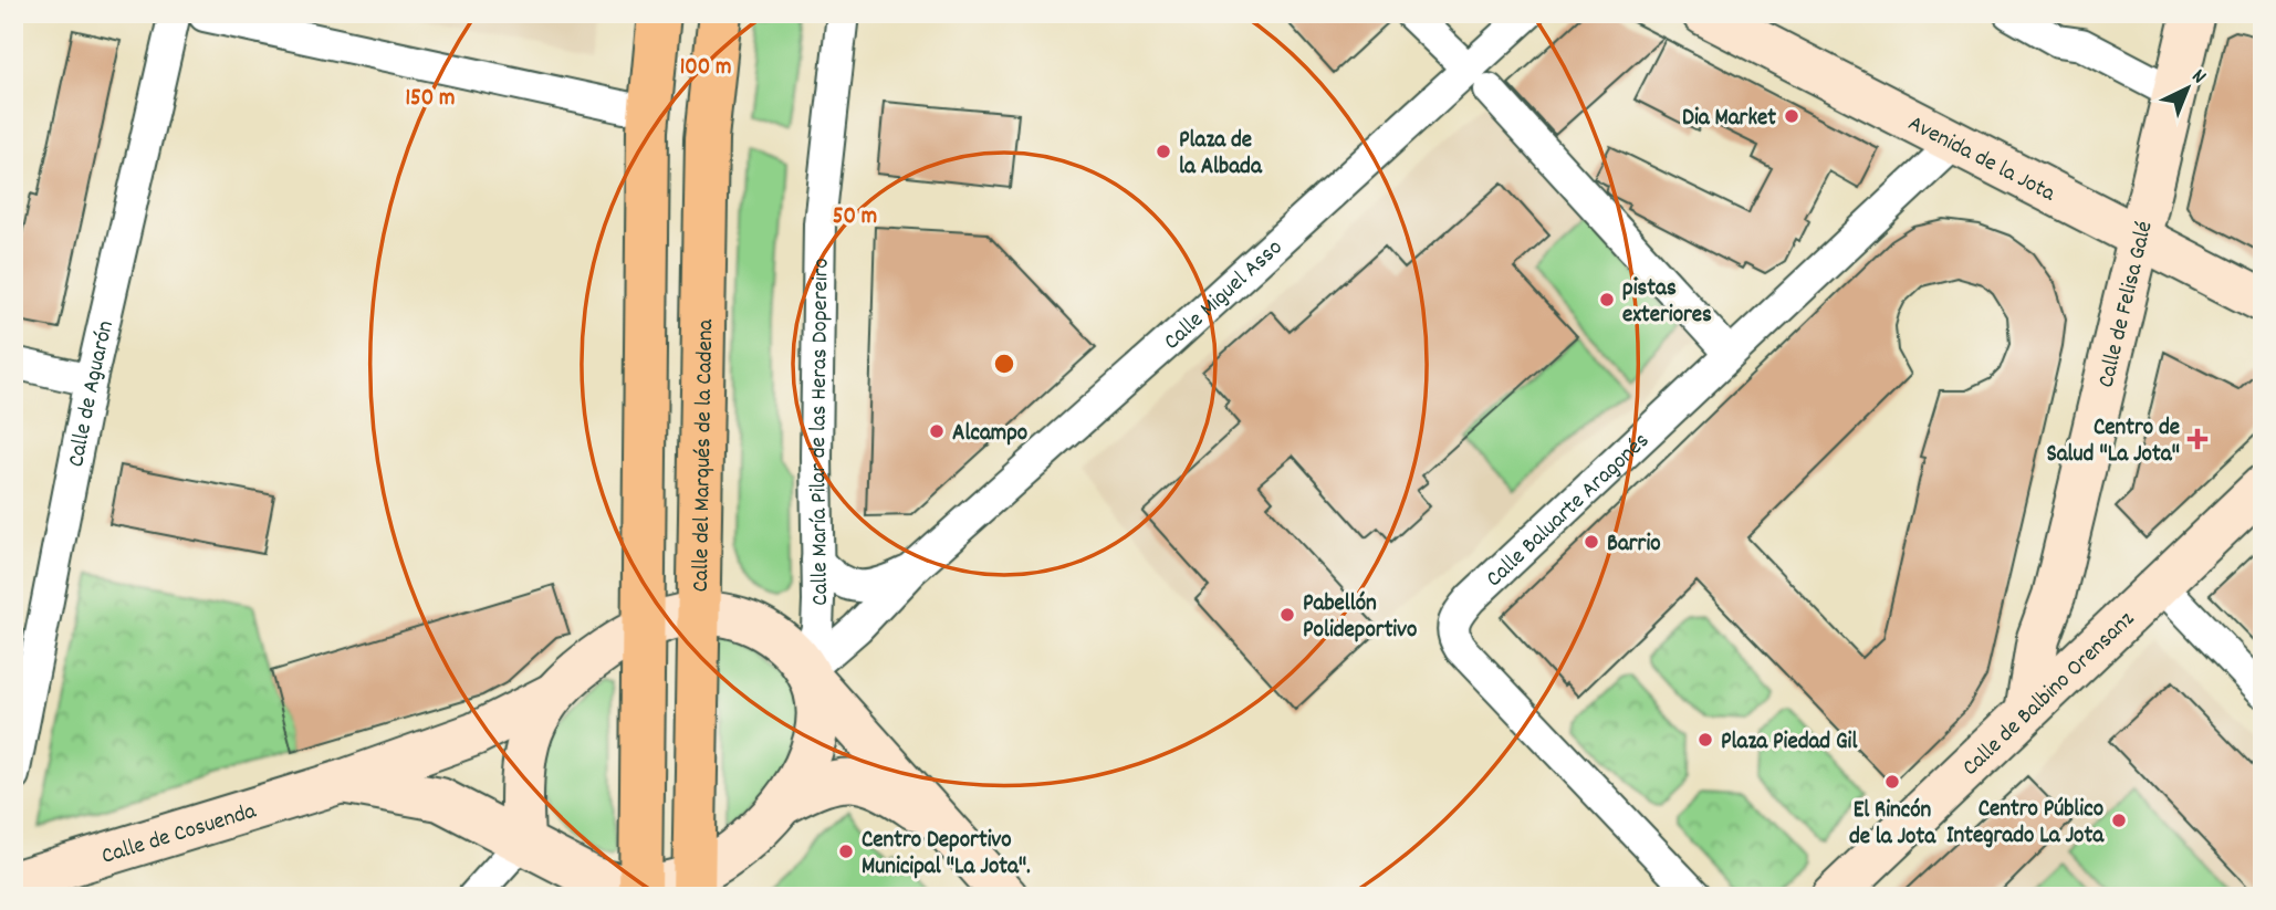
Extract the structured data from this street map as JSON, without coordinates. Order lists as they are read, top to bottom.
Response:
{
  "streets": {
    "main road": ["Calle del Marqués de la Cadena"],
    "street": [
      "Avenida de la Jota",
      "Calle Miguel Asso",
      "Calle de Felisa Galé",
      "Calle de Aguarón",
      "Calle María Pilar de las Heras Dopereiro",
      "Calle Baluarte Aragonés",
      "Calle de Balbino Orensanz",
      "Calle de Cosuenda"
    ]
  },
  "crossings": [
    ["Avenida de la Jota", "Calle de Felisa Galé"],
    ["Avenida de la Jota", "Calle Baluarte Aragonés"],
    ["Calle Miguel Asso", "Calle María Pilar de las Heras Dopereiro"],
    ["Calle de Felisa Galé", "Calle de Balbino Orensanz"],
    ["Calle del Marqués de la Cadena", "Calle de Cosuenda"]
  ],
  "places": {
    "other": [
      "Dia Market",
      "Plaza de la Albada",
      "pistas exteriores",
      "Alcampo",
      "Barrio",
      "Pabellón Polideportivo",
      "Plaza Piedad Gil",
      "El Rincón de la Jota",
      "Centro Público Integrado La Jota",
      "Centro Deportivo Municipal \"La Jota\"."
    ],
    "health": ["Centro de Salud \"La Jota\""]
  },
  "north": "top right",
  "rings": ["100 m", "150 m", "50 m"]
}
